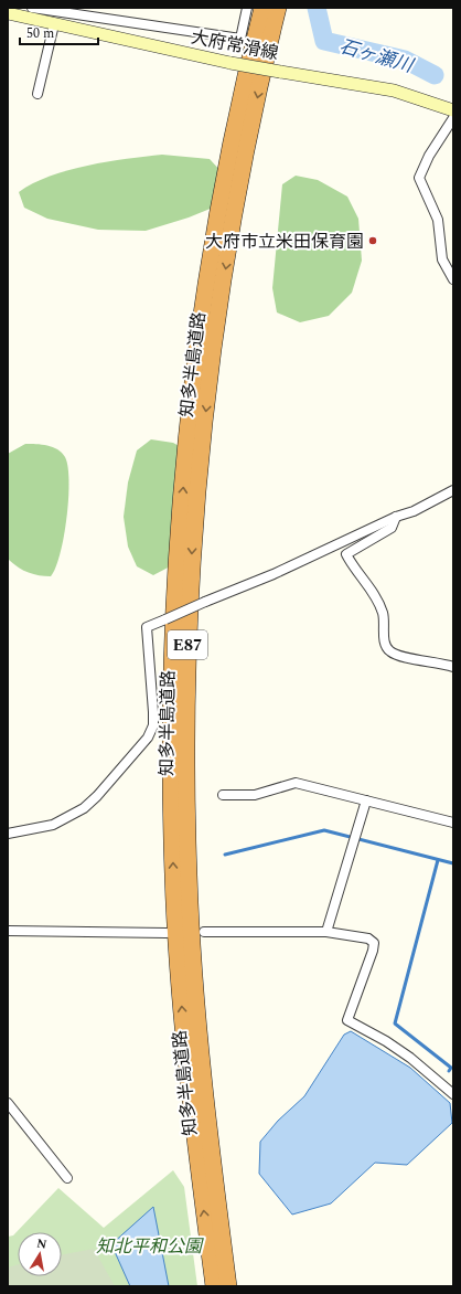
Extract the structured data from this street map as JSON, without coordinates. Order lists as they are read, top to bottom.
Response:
{
  "streets": {
    "highway": ["知多半島道路", "E87"],
    "main road": ["大府常滑線"]
  },
  "water": ["石ヶ瀬川"],
  "parks": ["知北平和公園"],
  "places": ["大府市立米田保育園"],
  "scale_bar": "50 m",
  "north": "top"
}
